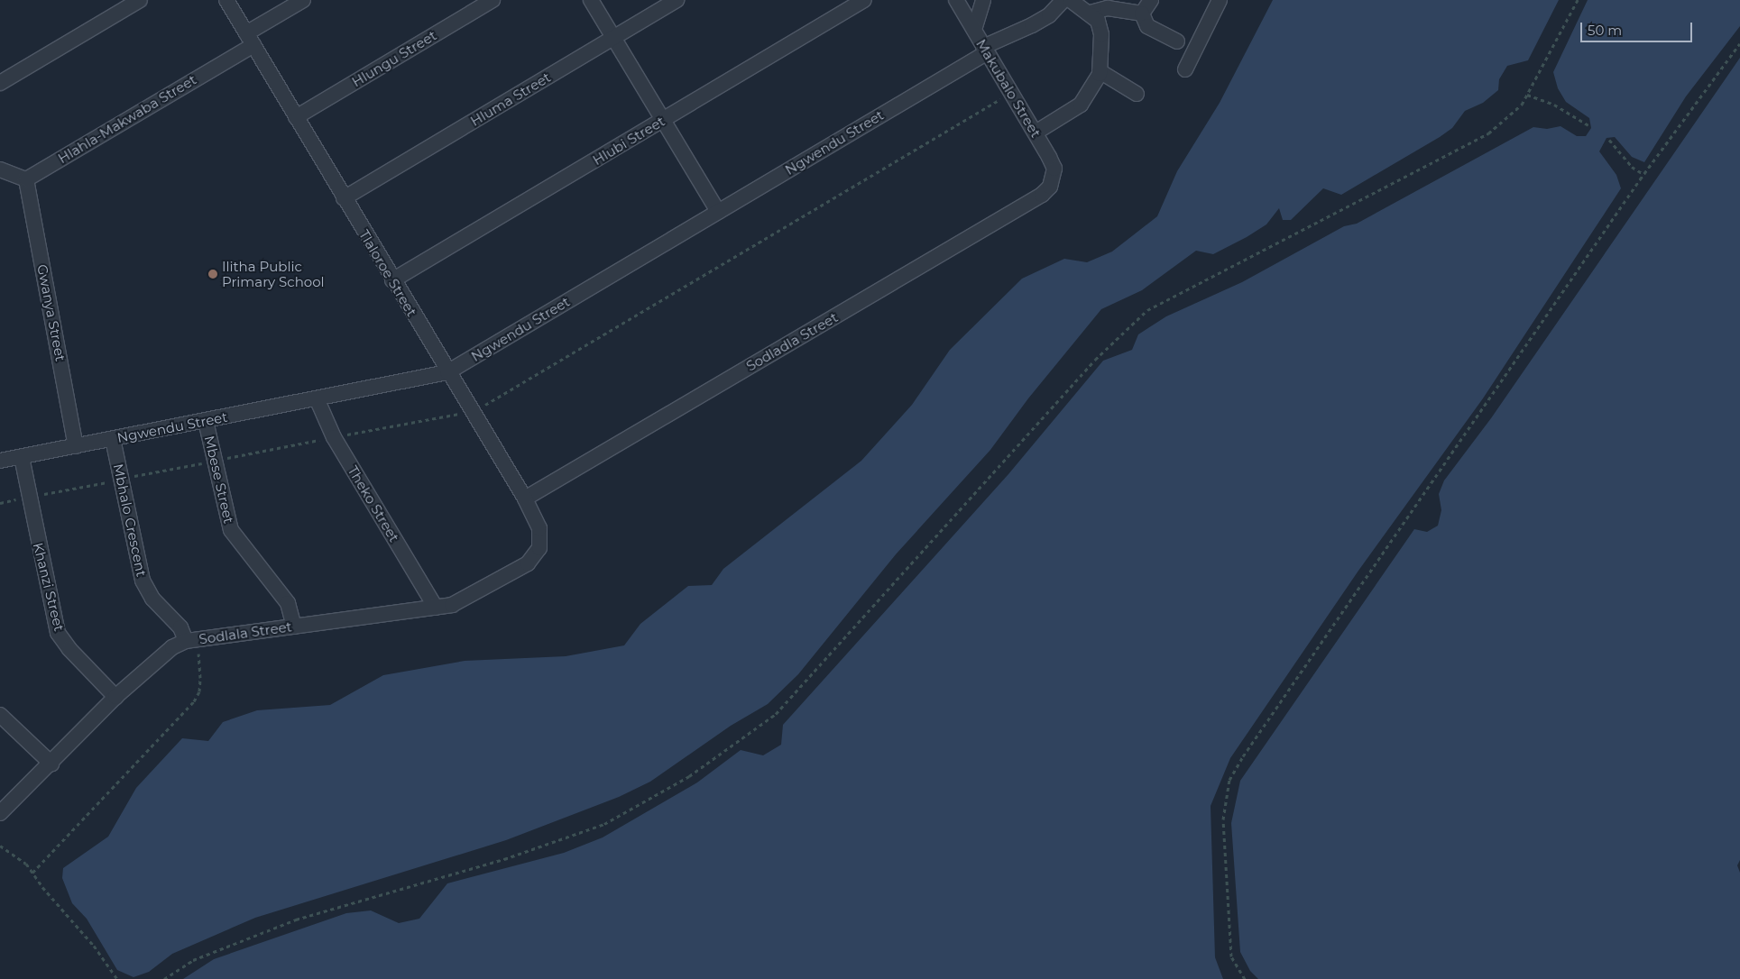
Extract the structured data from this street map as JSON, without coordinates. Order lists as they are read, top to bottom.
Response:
{
  "streets": {
    "street": [
      "Hlungu Street",
      "Makubalo Street",
      "Hluma Street",
      "Hlahla-Makwaba Street",
      "Hlubi Street",
      "Ngwendu Street",
      "Tlaloroe Street",
      "Gwanya Street",
      "Sodladla Street",
      "Mbese Street",
      "Theko Street",
      "Mbhalo Crescent",
      "Khanzi Street",
      "Sodlala Street"
    ]
  },
  "crossings": [
    ["Hlungu Street", "Tlaloroe Street"],
    ["Makubalo Street", "Ngwendu Street"],
    ["Makubalo Street", "Sodladla Street"],
    ["Hluma Street", "Tlaloroe Street"],
    ["Hlahla-Makwaba Street", "Tlaloroe Street"],
    ["Hlahla-Makwaba Street", "Gwanya Street"],
    ["Hlubi Street", "Tlaloroe Street"],
    ["Ngwendu Street", "Tlaloroe Street"],
    ["Ngwendu Street", "Gwanya Street"],
    ["Ngwendu Street", "Mbese Street"],
    ["Ngwendu Street", "Theko Street"],
    ["Ngwendu Street", "Mbhalo Crescent"],
    ["Ngwendu Street", "Khanzi Street"],
    ["Tlaloroe Street", "Sodladla Street"],
    ["Tlaloroe Street", "Sodlala Street"],
    ["Mbese Street", "Sodlala Street"],
    ["Theko Street", "Sodlala Street"],
    ["Mbhalo Crescent", "Sodlala Street"],
    ["Khanzi Street", "Sodlala Street"]
  ],
  "places": ["Ilitha Public Primary School"],
  "scale_bar": "50 m"
}
